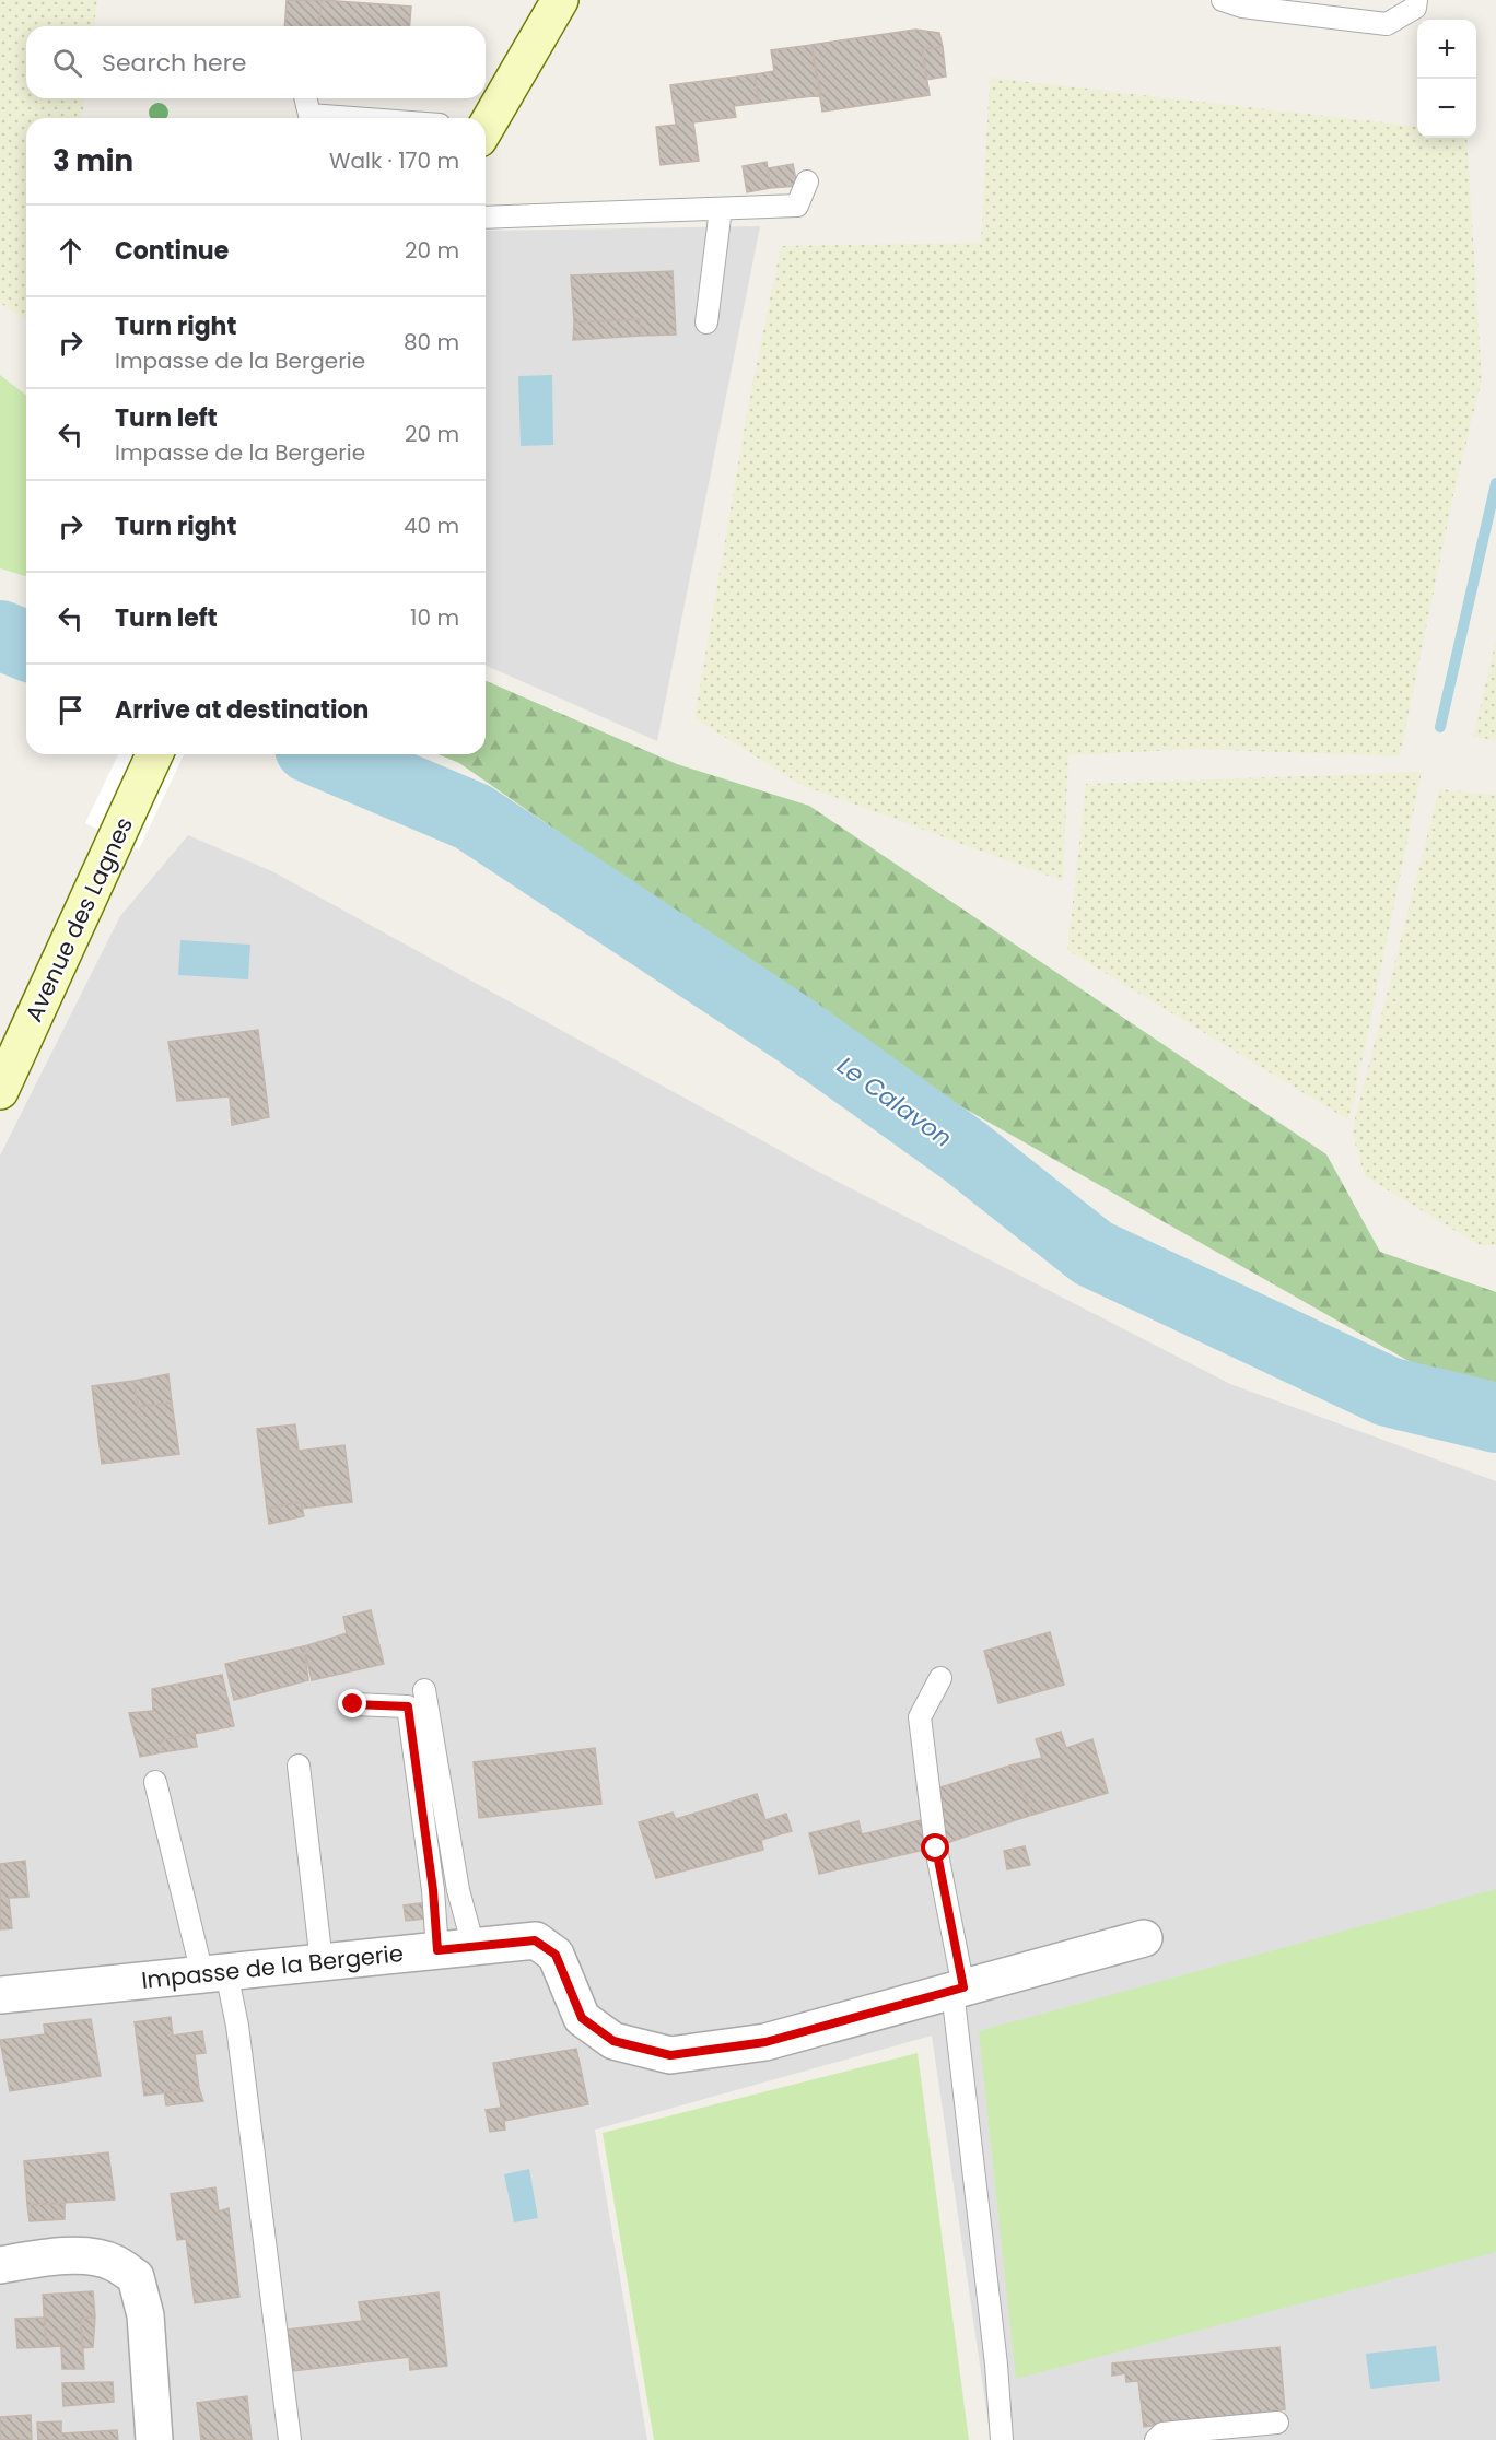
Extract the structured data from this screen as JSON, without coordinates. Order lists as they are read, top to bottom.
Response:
{
  "streets": {
    "street": ["Avenue des Lagnes", "Impasse de la Bergerie"]
  },
  "water": ["Le Calavon"],
  "page": {
    "map_buttons": ["+", "−"],
    "search": "Search here",
    "heading": ["3 min", "Walk · 170 m"],
    "list": [
      ["Continue", "20 m"],
      ["Turn right", "Impasse de la Bergerie", "80 m"],
      ["Turn left", "Impasse de la Bergerie", "20 m"],
      ["Turn right", "40 m"],
      ["Turn left", "10 m"],
      "Arrive at destination"
    ]
  }
}
